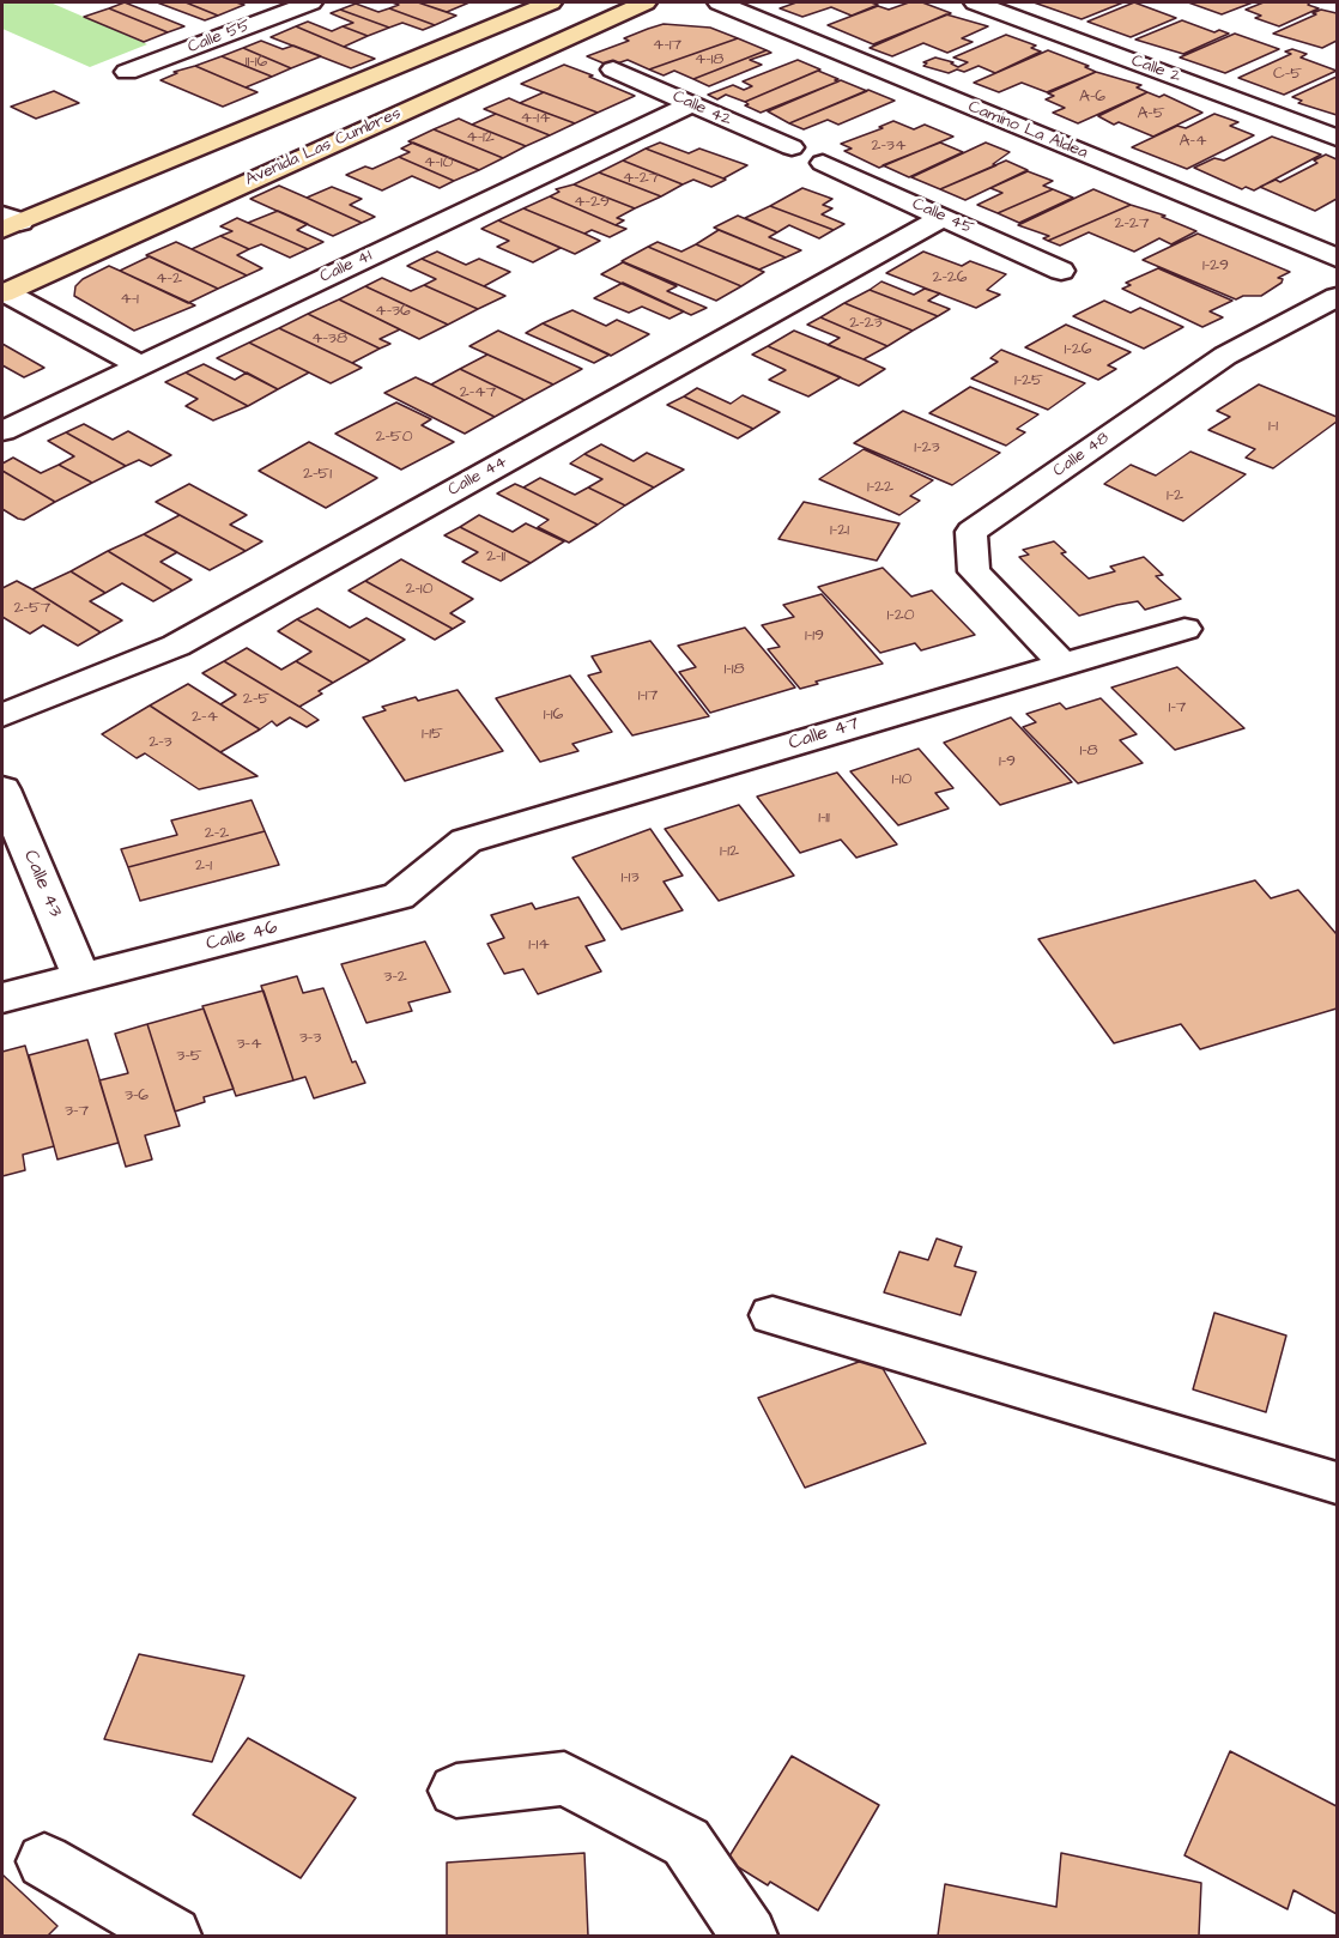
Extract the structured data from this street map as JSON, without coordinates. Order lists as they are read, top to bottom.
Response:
{
  "streets": {
    "highway": ["Avenida Las Cumbres"],
    "street": [
      "Calle 55",
      "Calle 2",
      "Calle 42",
      "Camino La Aldea",
      "Calle 45",
      "Calle 41",
      "Calle 48",
      "Calle 44",
      "Calle 47",
      "Calle 43",
      "Calle 46"
    ]
  },
  "crossings": [
    ["Calle 42", "Calle 41"],
    ["Calle 45", "Calle 44"],
    ["Calle 48", "Calle 47"],
    ["Calle 47", "Calle 46"],
    ["Calle 43", "Calle 46"]
  ],
  "house_numbers": [
    "4-17",
    "4-18",
    "11-16",
    "C-5",
    "A-6",
    "A-5",
    "4-14",
    "4-12",
    "A-4",
    "2-34",
    "4-10",
    "4-27",
    "4-29",
    "2-27",
    "1-29",
    "2-26",
    "4-2",
    "4-1",
    "4-36",
    "2-23",
    "4-38",
    "1-26",
    "1-25",
    "2-47",
    "1-1",
    "2-50",
    "1-23",
    "2-51",
    "1-22",
    "1-2",
    "1-21",
    "2-11",
    "2-10",
    "2-57",
    "1-20",
    "1-19",
    "1-18",
    "1-17",
    "2-5",
    "1-7",
    "1-16",
    "2-4",
    "1-15",
    "2-3",
    "1-8",
    "1-9",
    "1-10",
    "1-11",
    "2-2",
    "1-12",
    "2-1",
    "1-13",
    "1-14",
    "3-2",
    "3-3",
    "3-4",
    "3-5",
    "3-6",
    "3-7"
  ]
}
